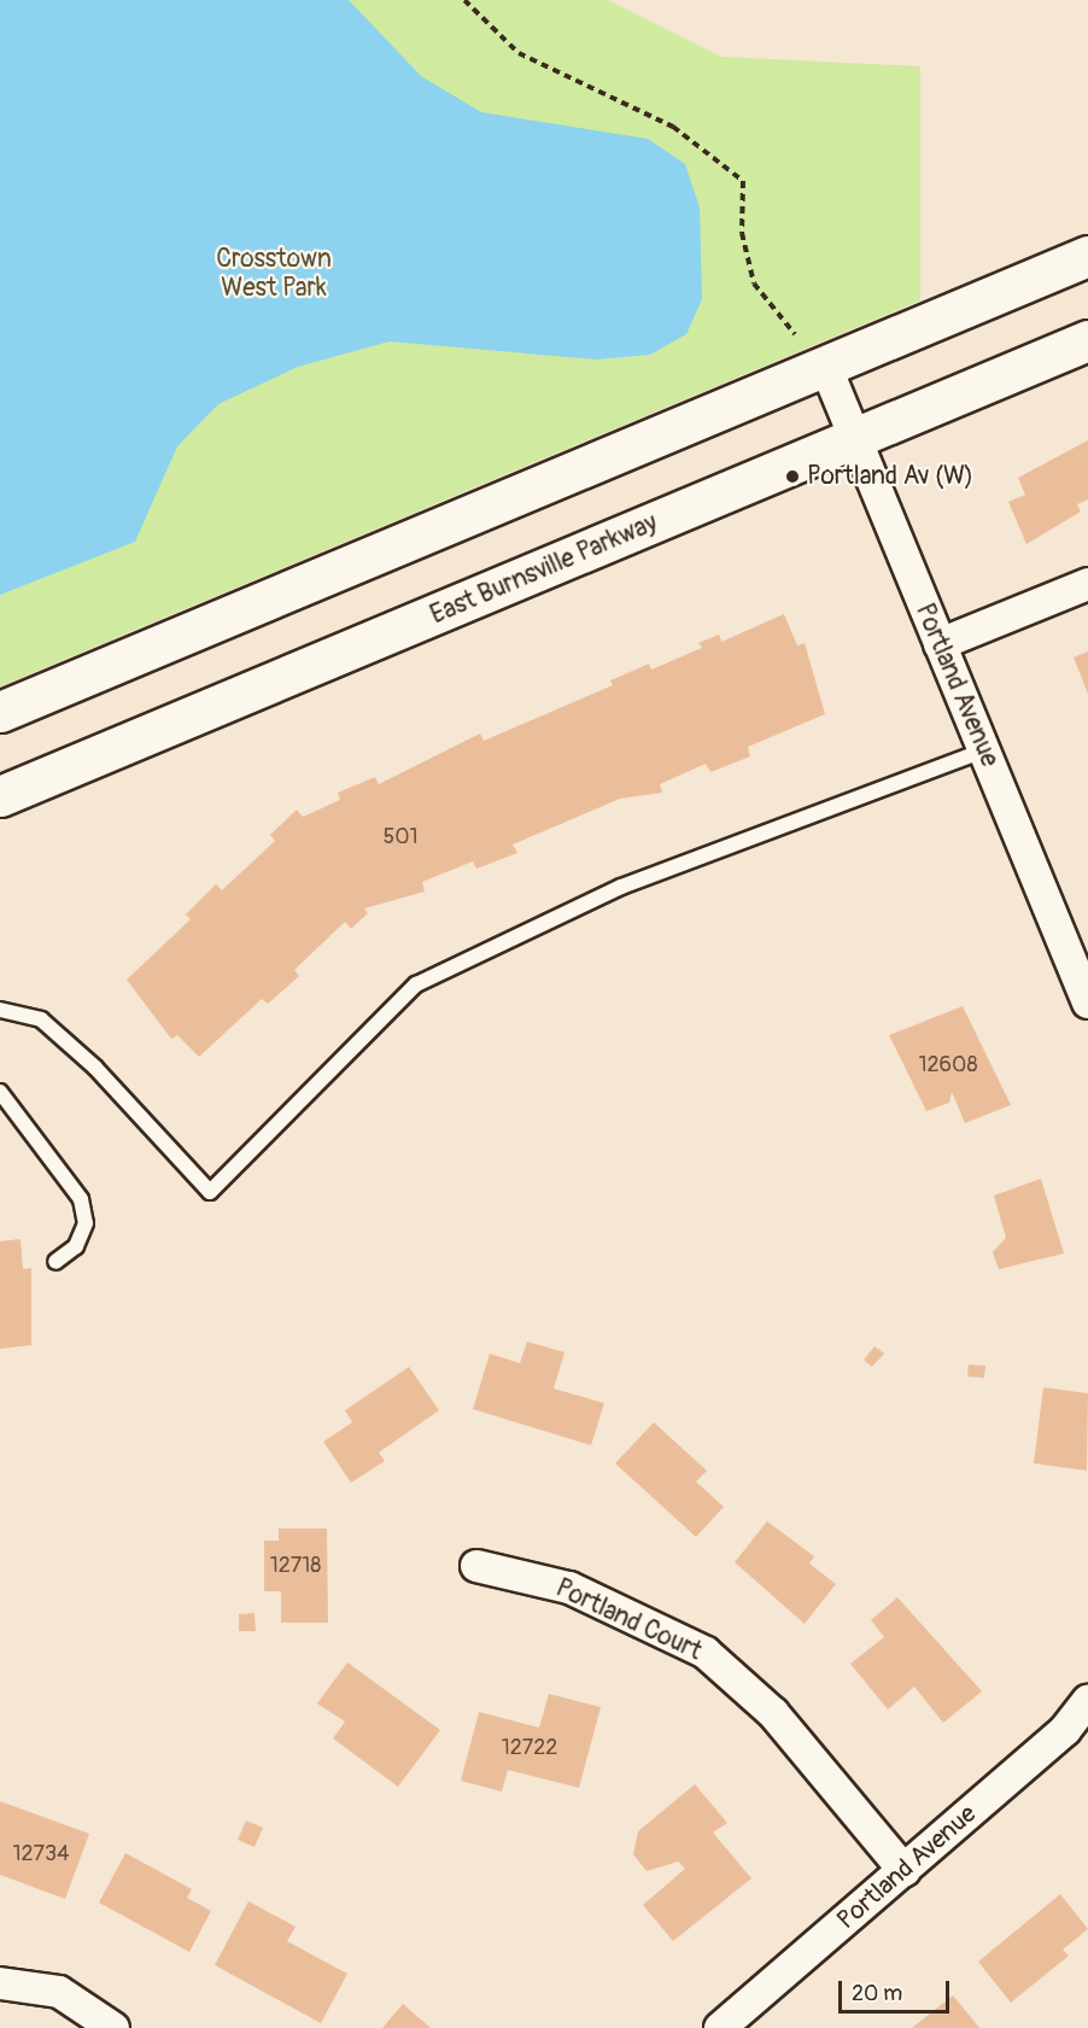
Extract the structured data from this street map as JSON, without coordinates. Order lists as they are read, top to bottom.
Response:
{
  "streets": {
    "street": ["East Burnsville Parkway", "Portland Avenue", "Portland Court"]
  },
  "crossings": [
    ["East Burnsville Parkway", "Portland Avenue"],
    ["Portland Avenue", "Portland Court"]
  ],
  "parks": ["Crosstown West Park"],
  "places": ["Portland Av (W)"],
  "house_numbers": [
    "501",
    "12608",
    "12718",
    "12722",
    "12734"
  ],
  "scale_bar": "20 m"
}
